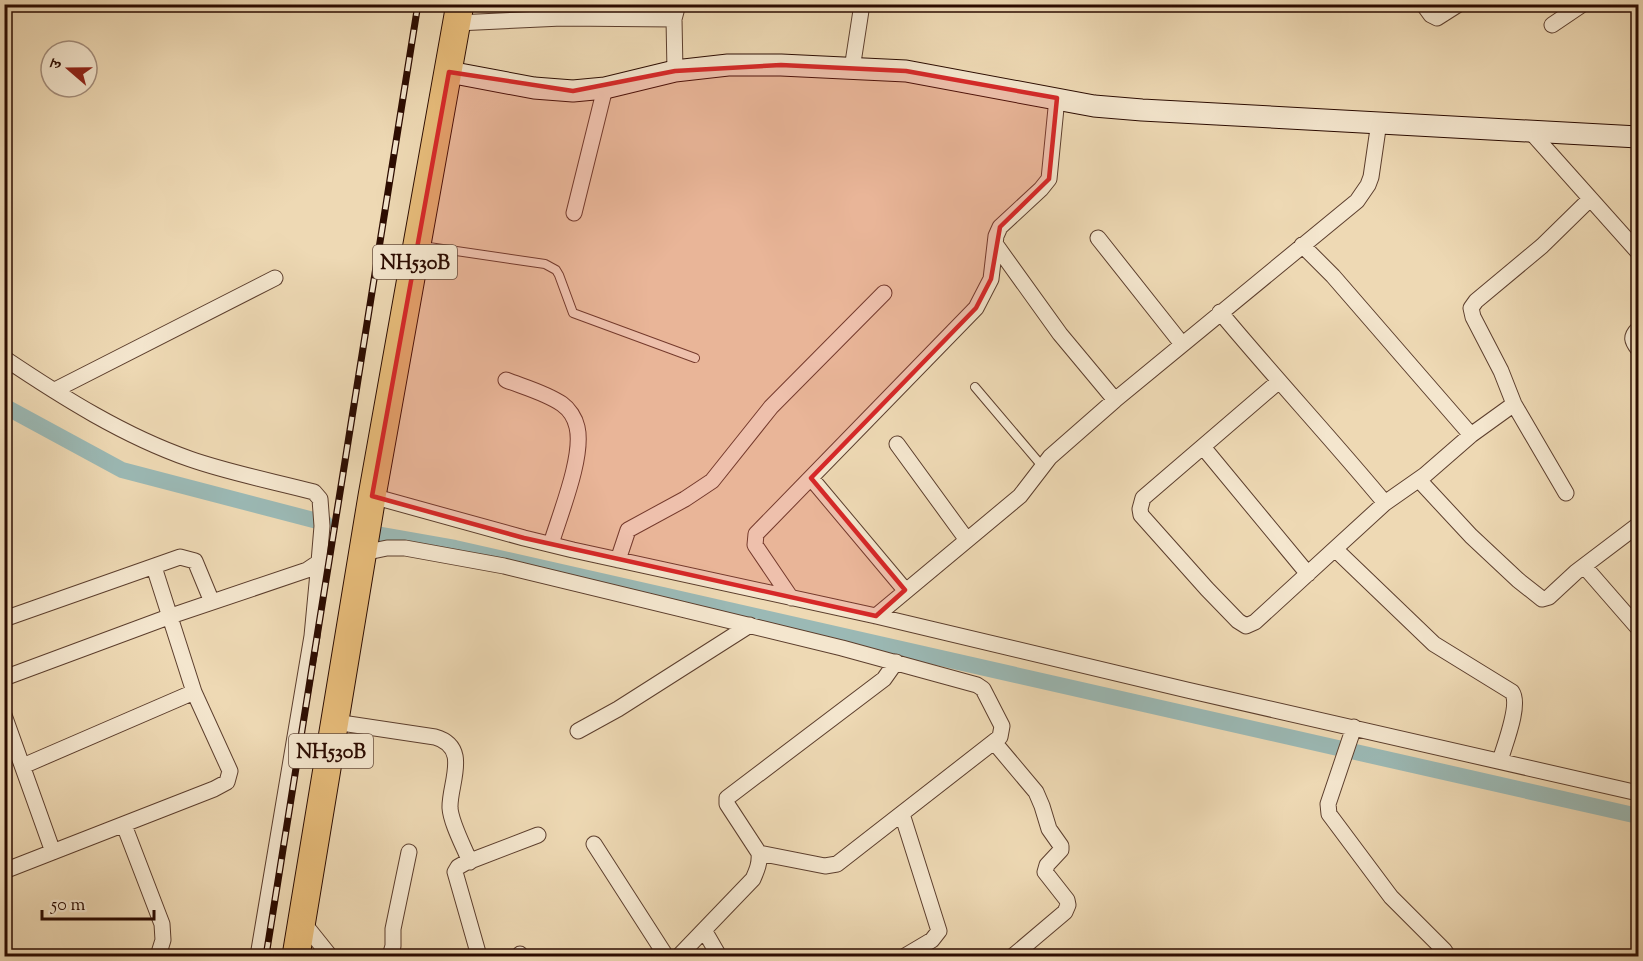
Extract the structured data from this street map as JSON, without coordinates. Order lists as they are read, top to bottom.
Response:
{
  "streets": {
    "highway": ["NH530B"]
  },
  "scale_bar": "50 m",
  "north": "left"
}
